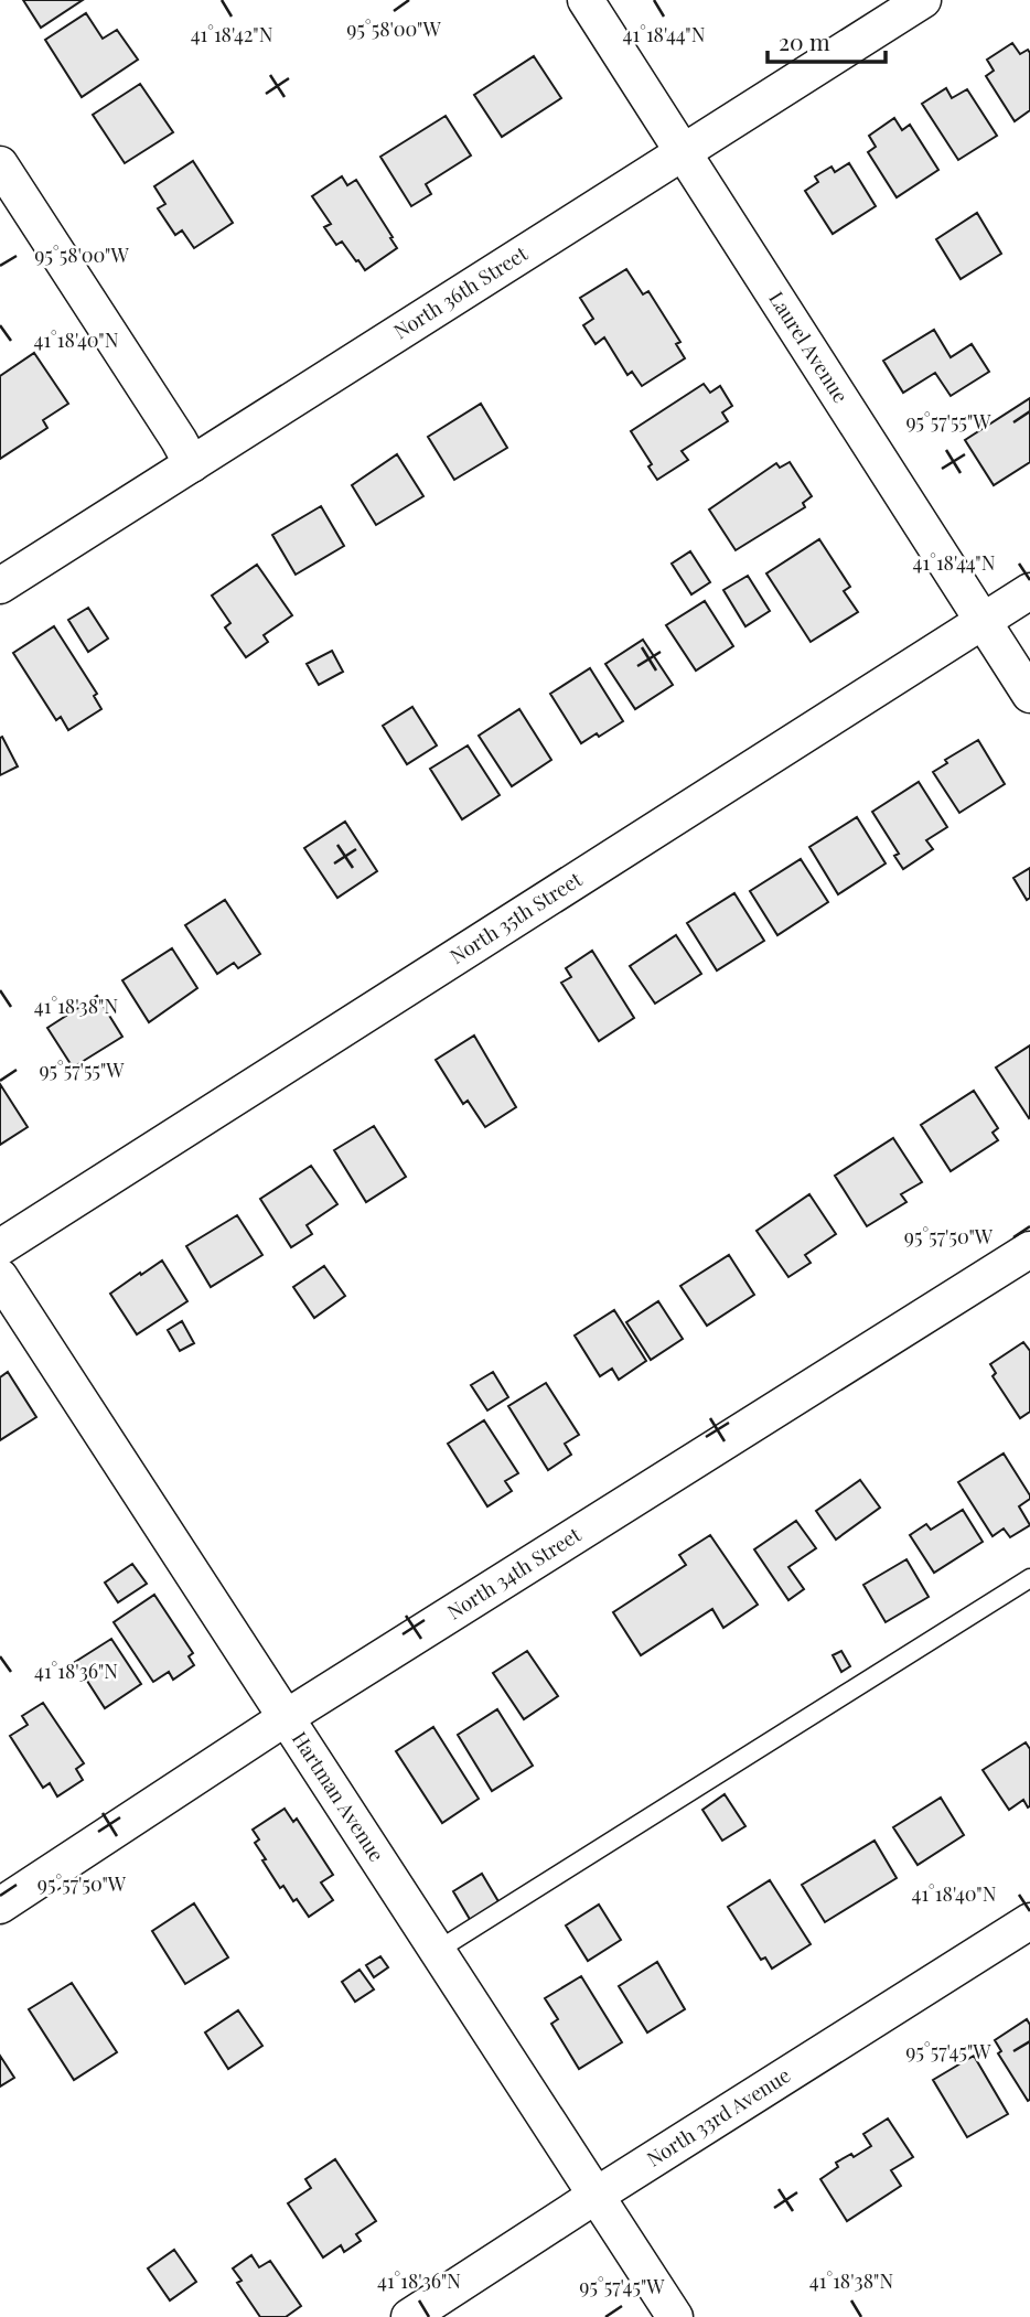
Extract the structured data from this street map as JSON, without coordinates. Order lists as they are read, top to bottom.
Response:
{
  "streets": {
    "street": [
      "North 36th Street",
      "Laurel Avenue",
      "North 35th Street",
      "North 34th Street",
      "Hartman Avenue",
      "North 33rd Avenue"
    ]
  },
  "crossings": [
    ["North 36th Street", "Laurel Avenue"],
    ["Laurel Avenue", "North 35th Street"],
    ["North 34th Street", "Hartman Avenue"],
    ["Hartman Avenue", "North 33rd Avenue"]
  ],
  "scale_bar": "20 m",
  "coordinates": [
    "95°58'00\"W",
    "41°18'44\"N",
    "41°18'42\"N",
    "41°18'40\"N",
    "95°57'55\"W",
    "41°18'38\"N",
    "95°57'50\"W",
    "41°18'36\"N",
    "95°57'45\"W"
  ]
}
